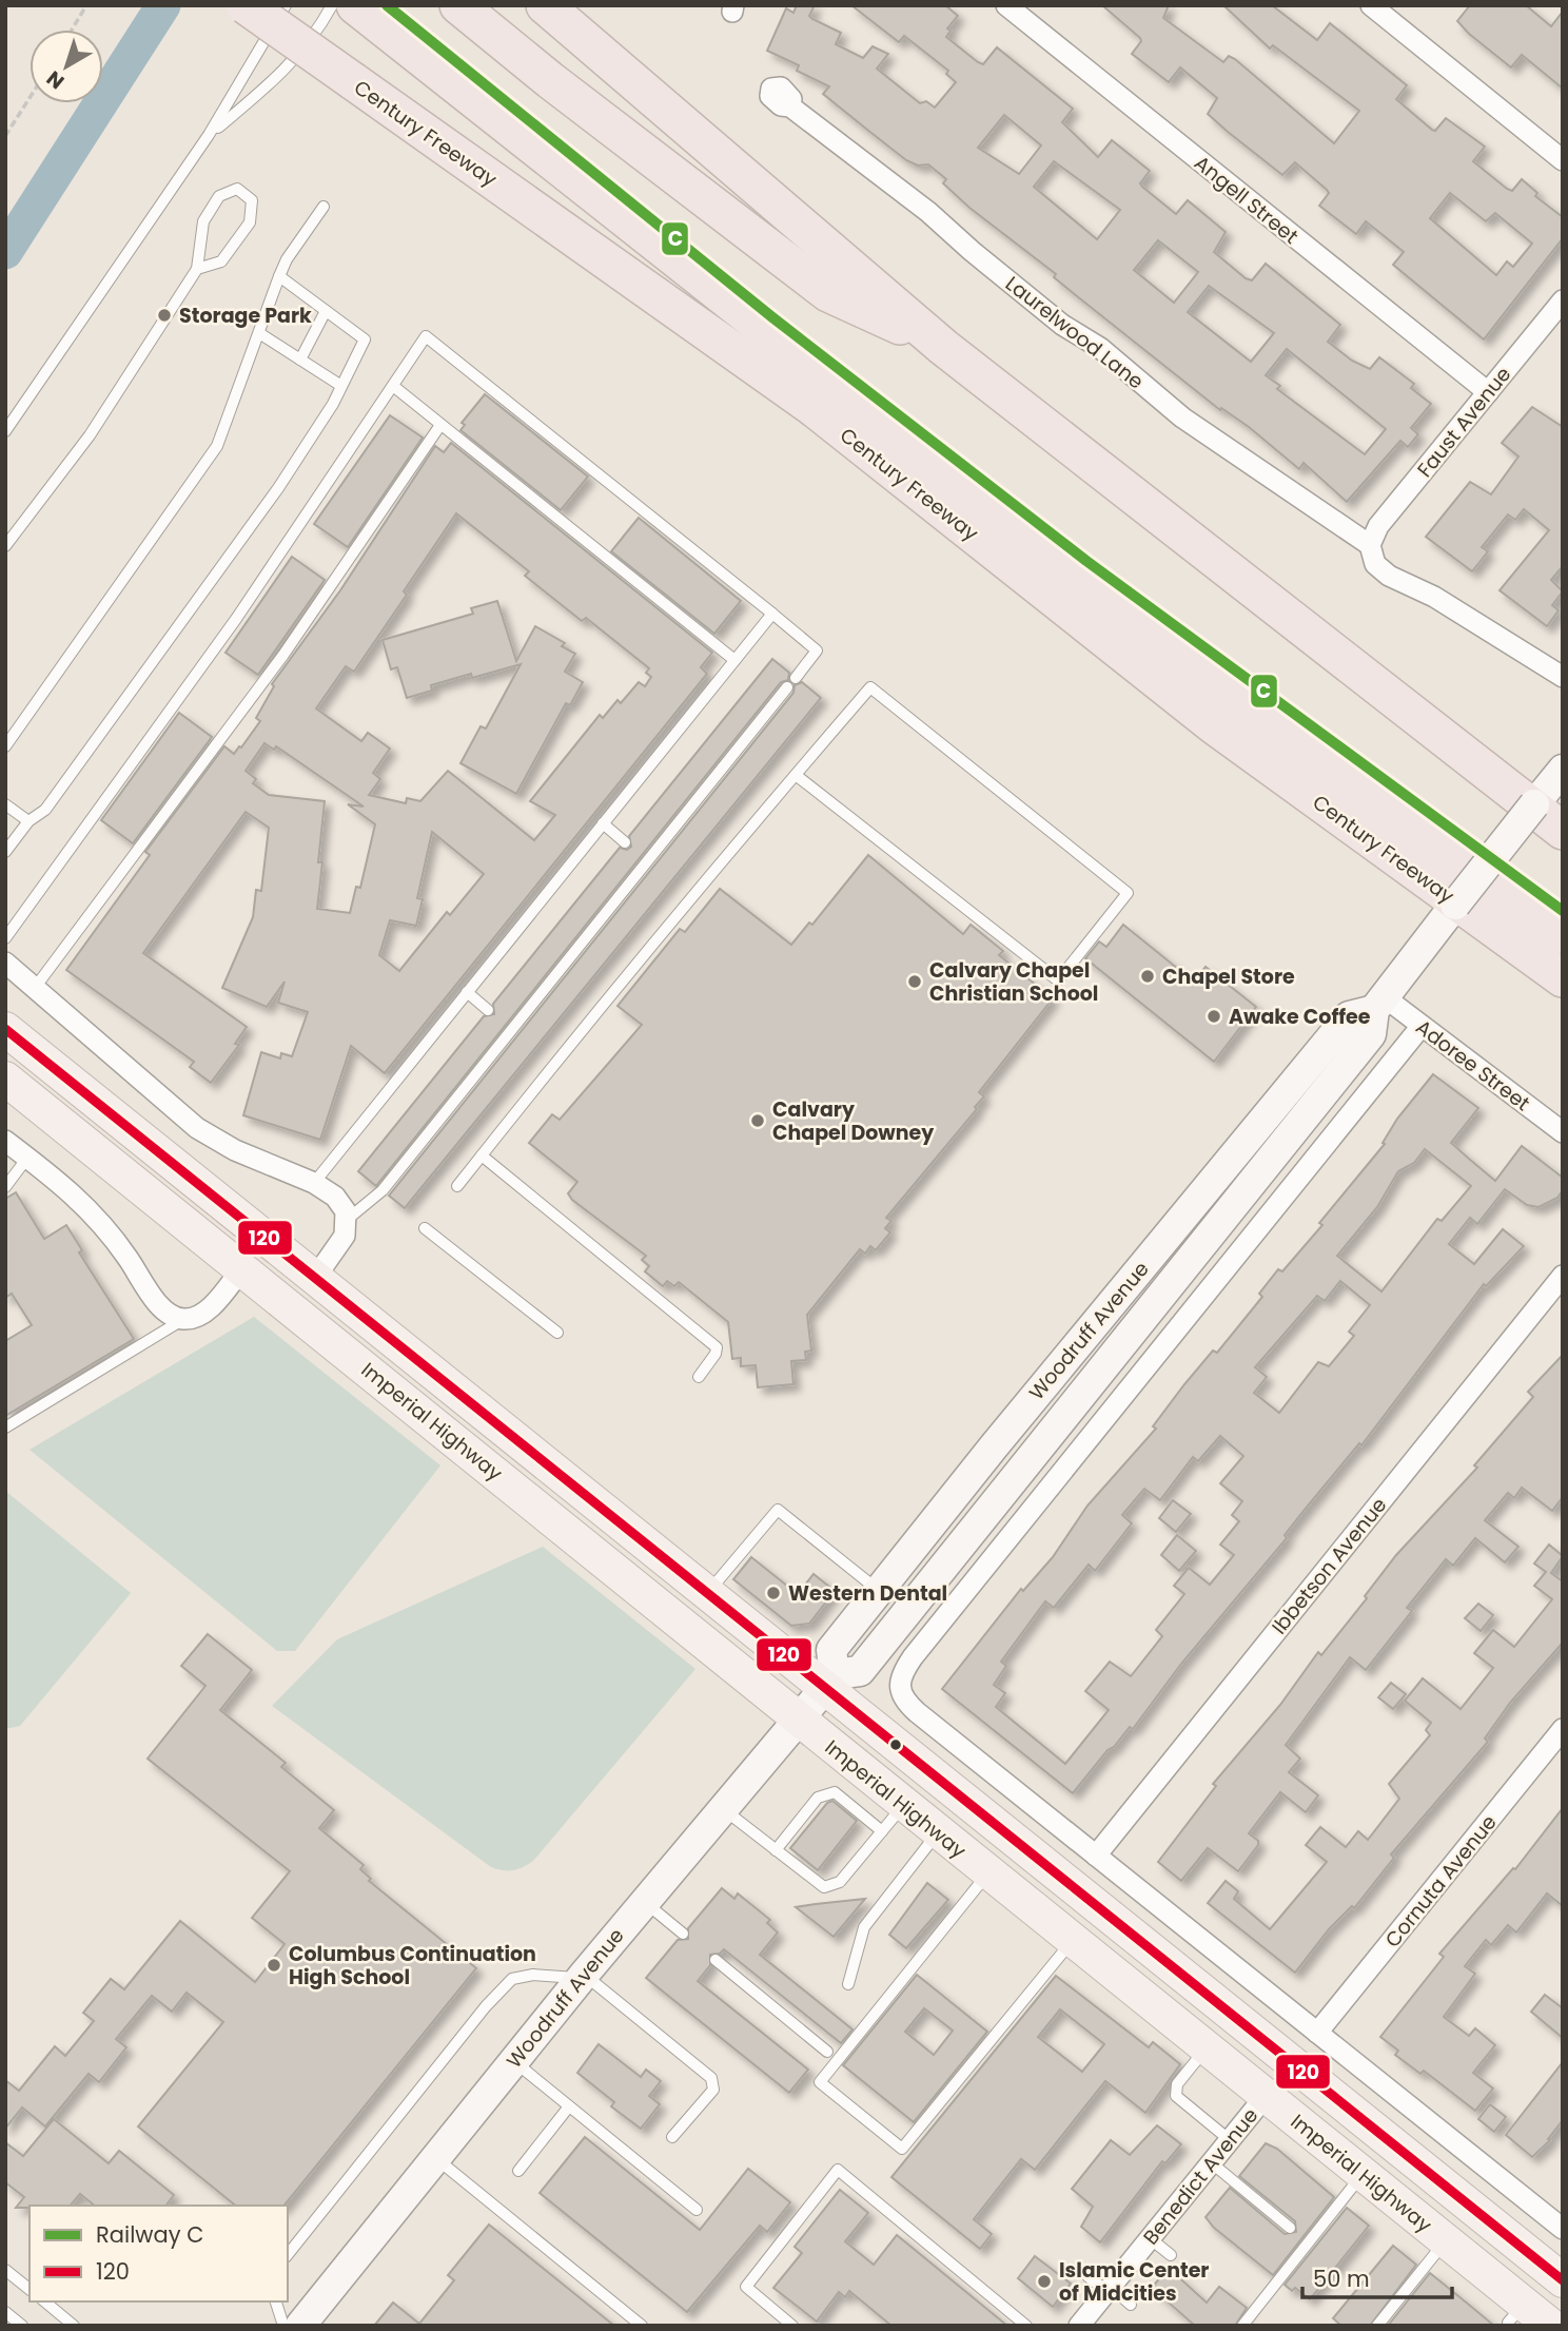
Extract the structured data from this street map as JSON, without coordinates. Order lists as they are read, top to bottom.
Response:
{
  "streets": {
    "highway": ["Century Freeway"],
    "main road": ["Woodruff Avenue", "Imperial Highway"],
    "street": [
      "Angell Street",
      "Laurelwood Lane",
      "Faust Avenue",
      "Adoree Street",
      "Ibbetson Avenue",
      "Cornuta Avenue",
      "Benedict Avenue"
    ]
  },
  "crossings": [
    ["Angell Street", "Faust Avenue"],
    ["Laurelwood Lane", "Faust Avenue"],
    ["Adoree Street", "Woodruff Avenue"],
    ["Woodruff Avenue", "Imperial Highway"],
    ["Imperial Highway", "Benedict Avenue"]
  ],
  "places": [
    "Storage Park",
    "Chapel Store",
    "Calvary Chapel Christian School",
    "Awake Coffee",
    "Calvary Chapel Downey",
    "Western Dental",
    "Columbus Continuation High School",
    "Islamic Center of Midcities"
  ],
  "lines": ["rail line C", "transit line 120"],
  "legend": ["Railway C", "120"],
  "scale_bar": "50 m",
  "north": "bottom left"
}
